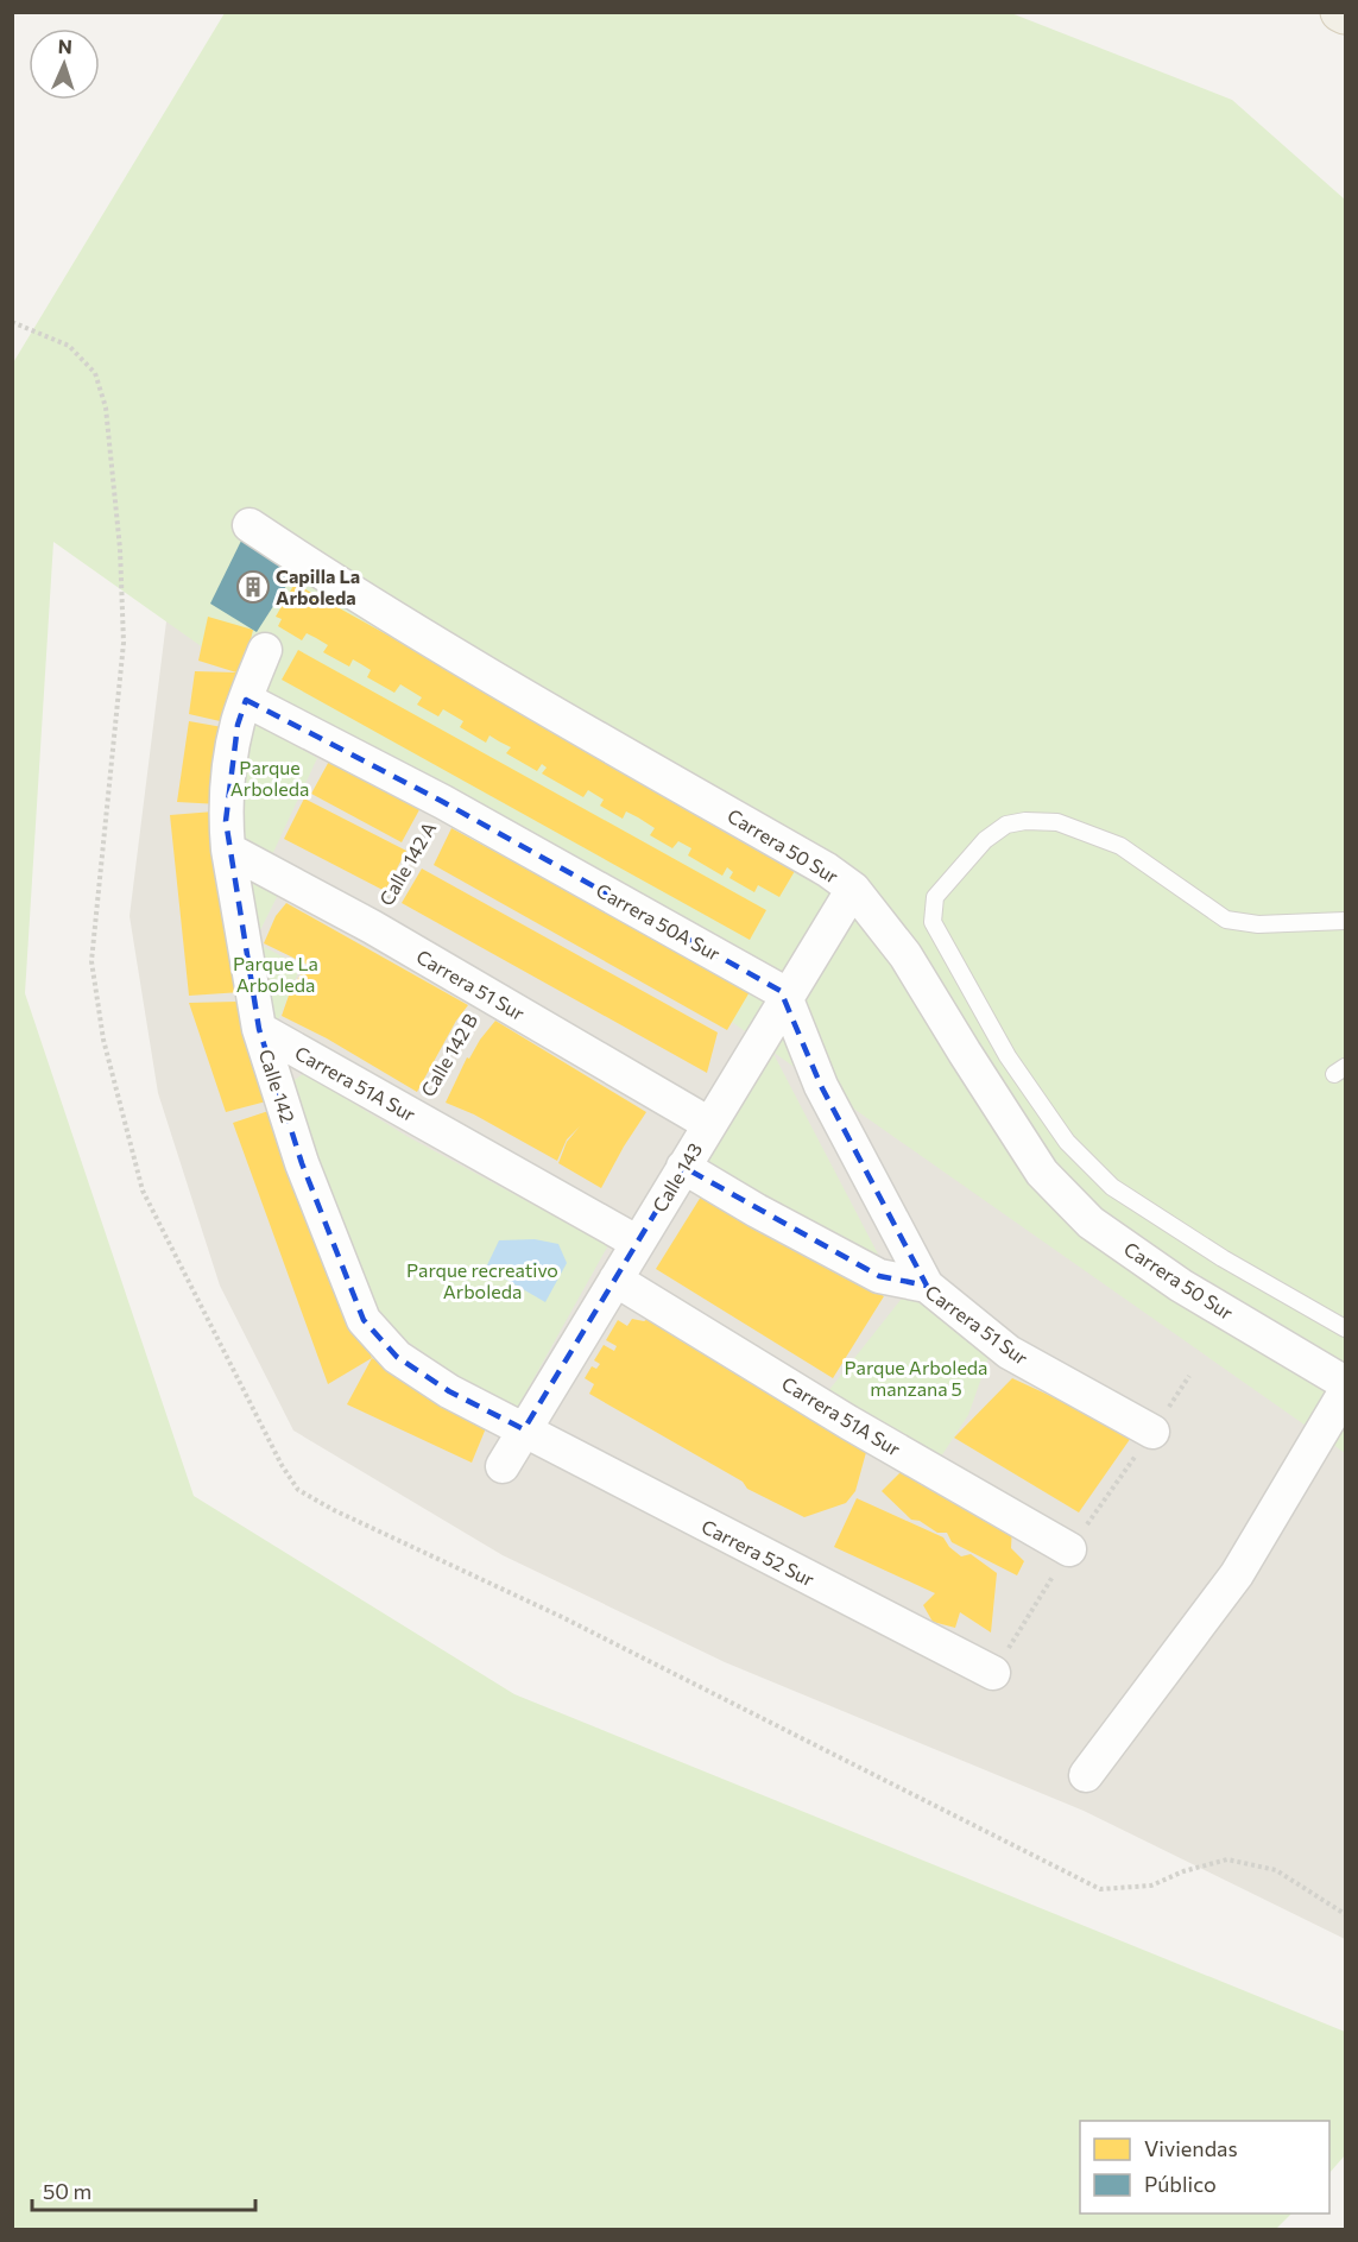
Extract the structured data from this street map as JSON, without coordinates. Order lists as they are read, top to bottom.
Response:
{
  "streets": {
    "street": [
      "Carrera 50 Sur",
      "Carrera 50A Sur",
      "Carrera 51 Sur",
      "Carrera 51A Sur",
      "Calle 142",
      "Calle 143",
      "Carrera 52 Sur"
    ],
    "path": ["Calle 142 A", "Calle 142 B"]
  },
  "crossings": [
    ["Carrera 50 Sur", "Calle 143"],
    ["Calle 142 A", "Carrera 50A Sur"],
    ["Calle 142 A", "Carrera 51 Sur"],
    ["Carrera 50A Sur", "Calle 142"],
    ["Carrera 50A Sur", "Calle 143"],
    ["Carrera 51 Sur", "Calle 142 B"],
    ["Carrera 51 Sur", "Calle 142"],
    ["Carrera 51 Sur", "Calle 143"],
    ["Calle 142 B", "Carrera 51A Sur"],
    ["Carrera 51A Sur", "Calle 142"],
    ["Carrera 51A Sur", "Calle 143"],
    ["Calle 142", "Calle 143"],
    ["Calle 142", "Carrera 52 Sur"],
    ["Calle 143", "Carrera 52 Sur"]
  ],
  "parks": [
    "Parque Arboleda",
    "Parque La Arboleda",
    "Parque recreativo Arboleda",
    "Parque Arboleda manzana 5"
  ],
  "places": {
    "building": ["Capilla La Arboleda"]
  },
  "legend": ["Viviendas", "Público"],
  "scale_bar": "50 m",
  "north": "top"
}
